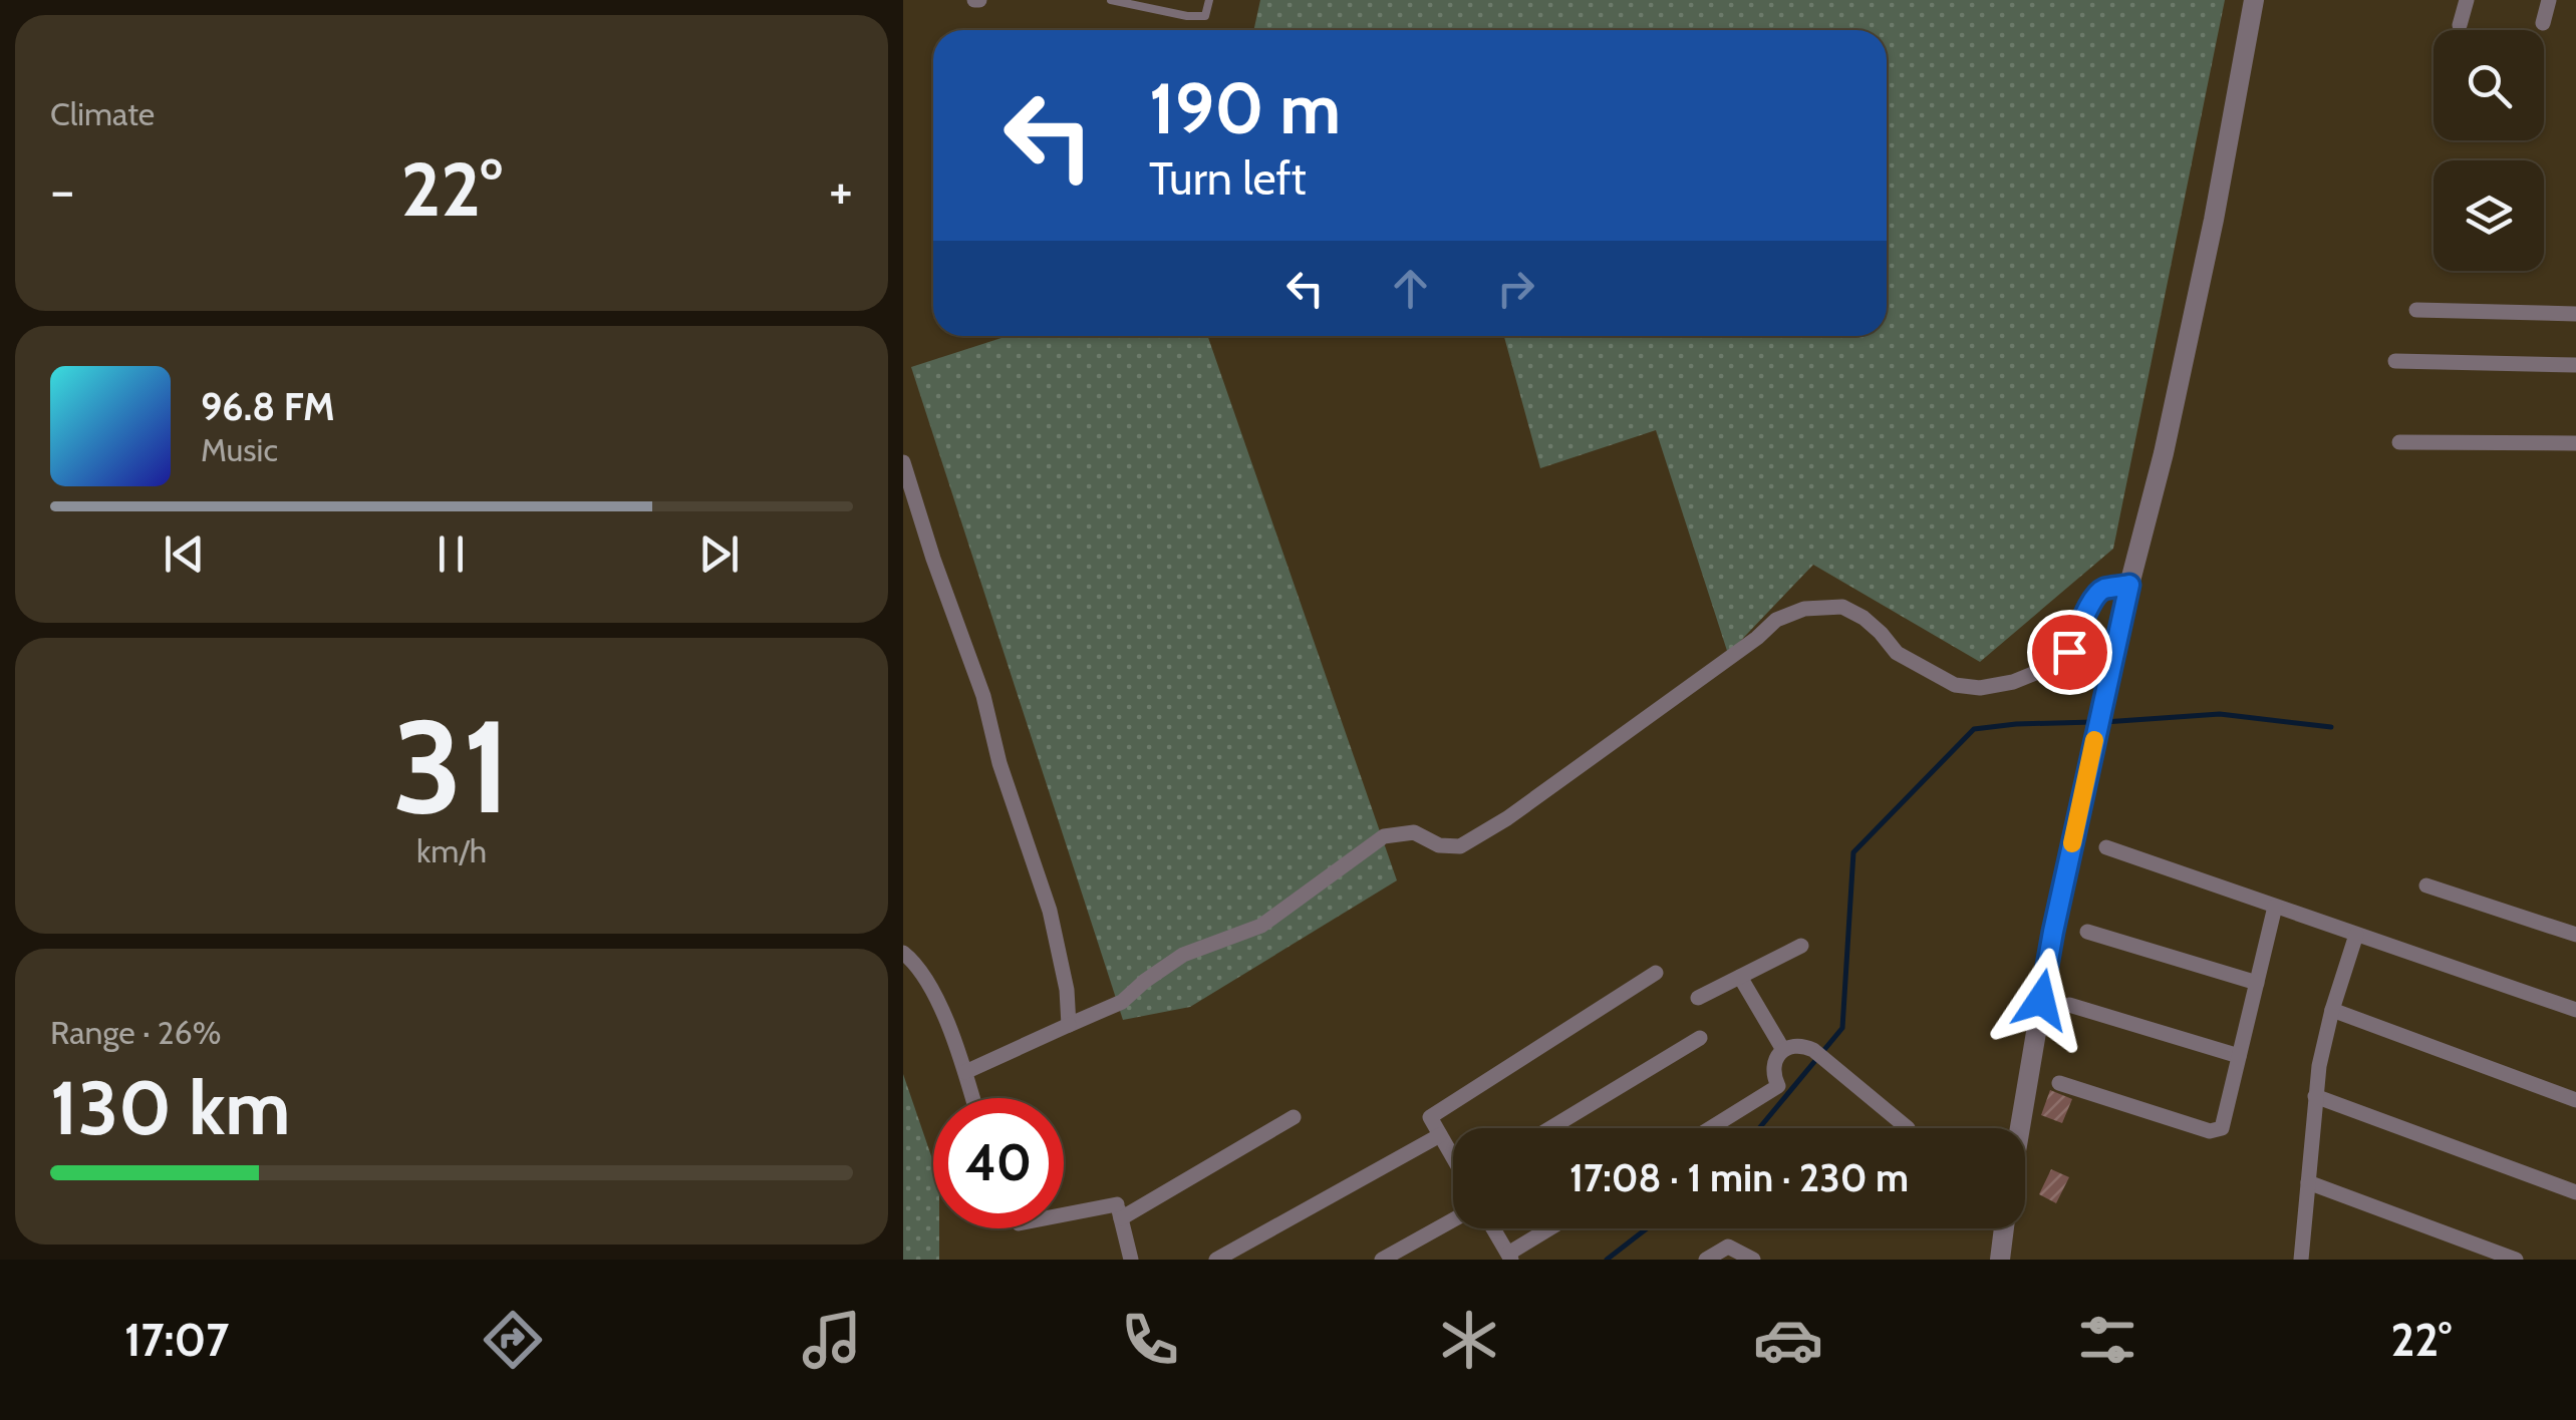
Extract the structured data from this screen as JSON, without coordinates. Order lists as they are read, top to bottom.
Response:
{
  "page": {
    "tile": [
      "Climate",
      ["31", "km/h"],
      ["Range · 26%", "130 km"]
    ],
    "turn": ["190 m", "Turn left"],
    "heat": ["−", "22°", "+"],
    "song": ["96.8 FM", "Music"],
    "limit": "40",
    "trip": "17:08 · 1 min · 230 m",
    "tabs": ["17:07", "22°"]
  }
}
